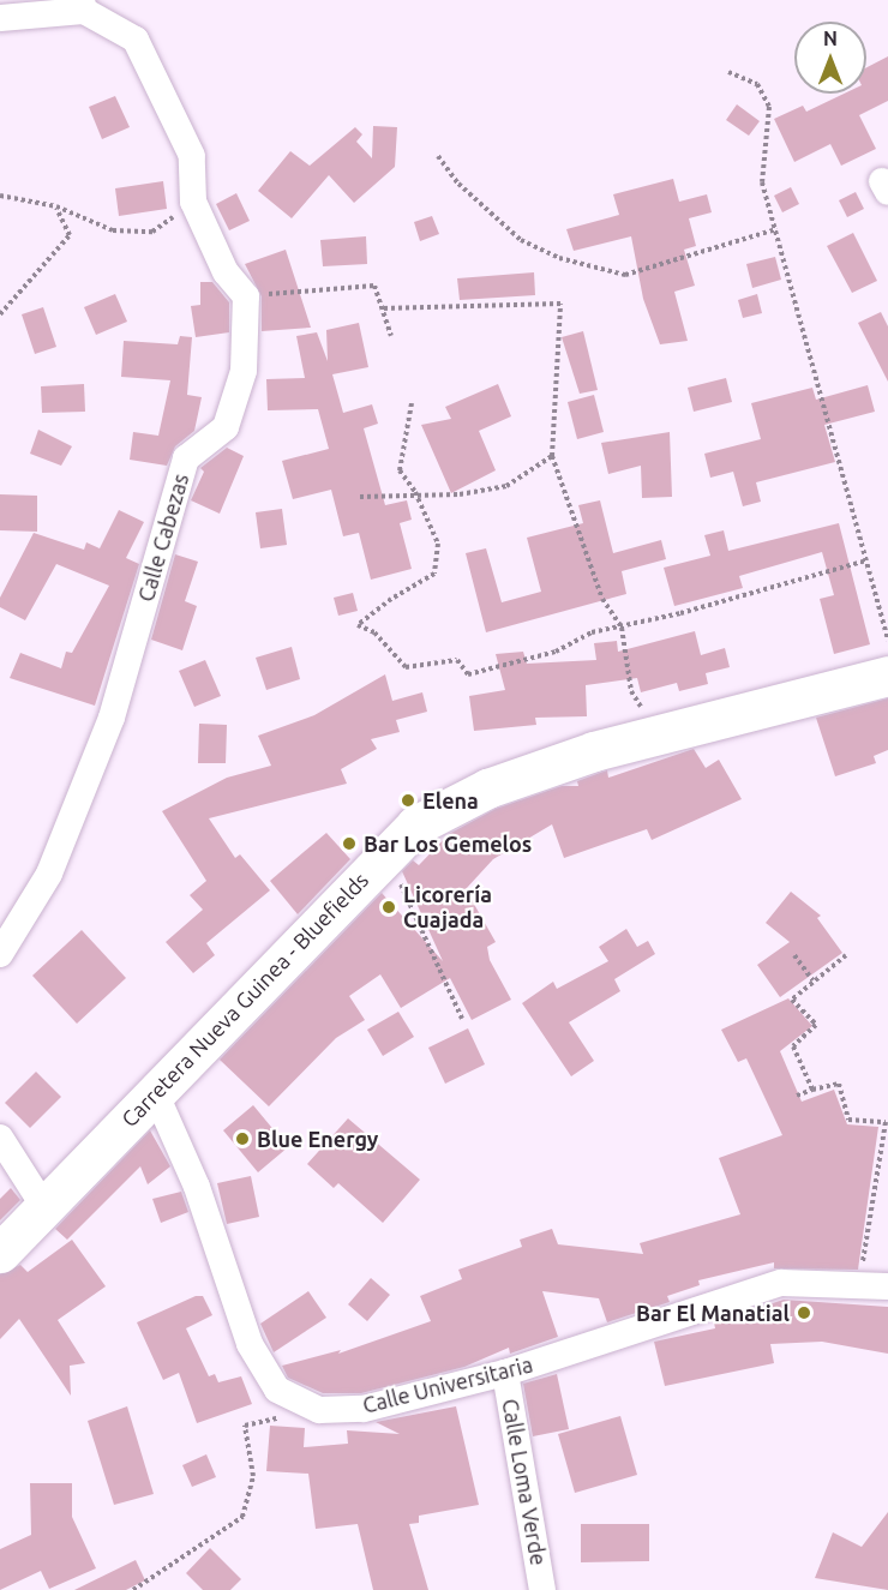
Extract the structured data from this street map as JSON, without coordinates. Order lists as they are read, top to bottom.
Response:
{
  "streets": {
    "highway": ["Carretera Nueva Guinea - Bluefields"],
    "street": ["Calle Cabezas", "Calle Universitaria", "Calle Loma Verde"]
  },
  "crossings": [
    ["Carretera Nueva Guinea - Bluefields", "Calle Universitaria"],
    ["Calle Universitaria", "Calle Loma Verde"]
  ],
  "places": [
    "Elena",
    "Bar Los Gemelos",
    "Licorería Cuajada",
    "Blue Energy",
    "Bar El Manatial"
  ],
  "north": "top"
}
